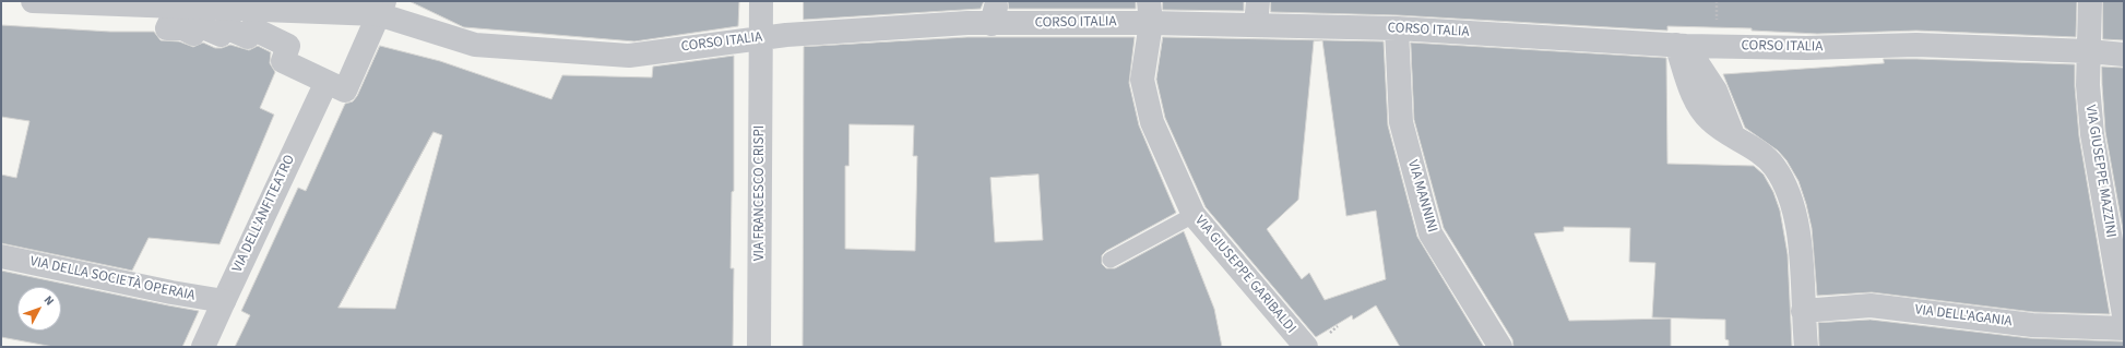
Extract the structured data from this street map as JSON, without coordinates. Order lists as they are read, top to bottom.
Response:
{
  "streets": {
    "street": [
      "CORSO ITALIA",
      "VIA GIUSEPPE MAZZINI",
      "VIA FRANCESCO CRISPI",
      "VIA MANNINI",
      "VIA DELL'ANFITEATRO",
      "VIA GIUSEPPE GARIBALDI",
      "VIA DELLA SOCIETÀ OPERAIA",
      "VIA DELL'AGANIA"
    ]
  },
  "crossings": [
    ["CORSO ITALIA", "VIA GIUSEPPE MAZZINI"],
    ["CORSO ITALIA", "VIA FRANCESCO CRISPI"],
    ["CORSO ITALIA", "VIA MANNINI"],
    ["CORSO ITALIA", "VIA GIUSEPPE GARIBALDI"],
    ["VIA DELL'ANFITEATRO", "VIA DELLA SOCIETÀ OPERAIA"]
  ],
  "north": "top right"
}
